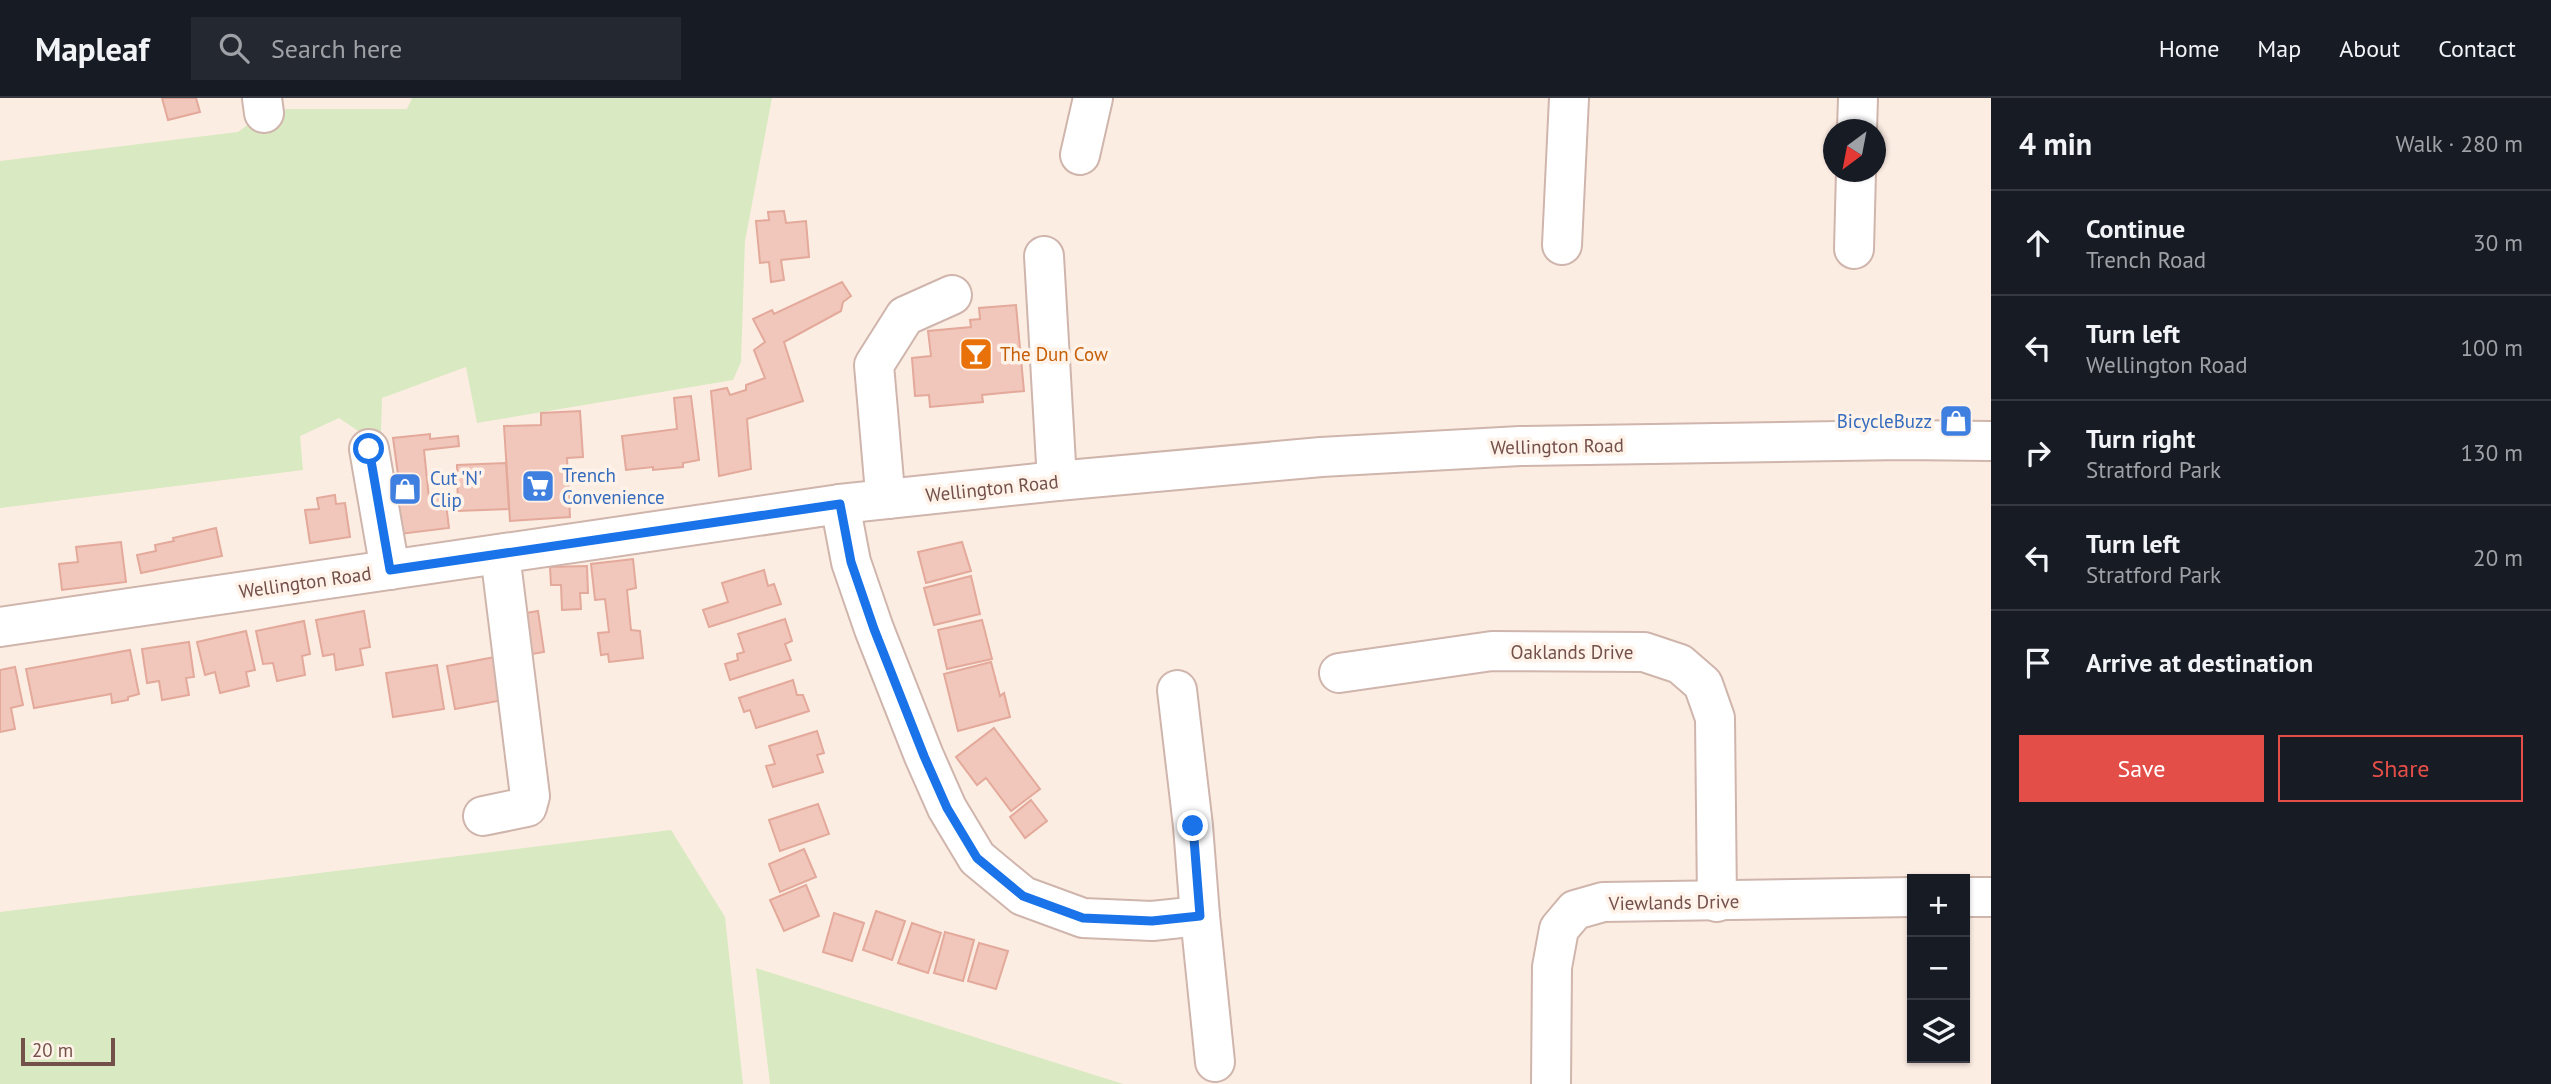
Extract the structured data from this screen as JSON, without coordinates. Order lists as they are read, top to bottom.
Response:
{
  "streets": {
    "street": ["Wellington Road", "Oaklands Drive", "Viewlands Drive"]
  },
  "crossings": [
    ["Oaklands Drive", "Viewlands Drive"]
  ],
  "places": {
    "bar": ["The Dun Cow"],
    "shop": ["BicycleBuzz", "Cut 'N' Clip"],
    "supermarket": ["Trench Convenience"]
  },
  "scale_bar": "20 m",
  "north": "bottom left",
  "page": {
    "header": "Mapleaf",
    "search": "Search here",
    "nav": [
      "Home",
      "Map",
      "About",
      "Contact"
    ],
    "heading": ["4 min", "Walk · 280 m"],
    "list": [
      ["Continue", "Trench Road", "30 m"],
      ["Turn left", "Wellington Road", "100 m"],
      ["Turn right", "Stratford Park", "130 m"],
      ["Turn left", "Stratford Park", "20 m"],
      "Arrive at destination"
    ],
    "buttons": ["Save", "Share"],
    "map_buttons": ["+", "−"],
    "scale": "20 m"
  }
}
